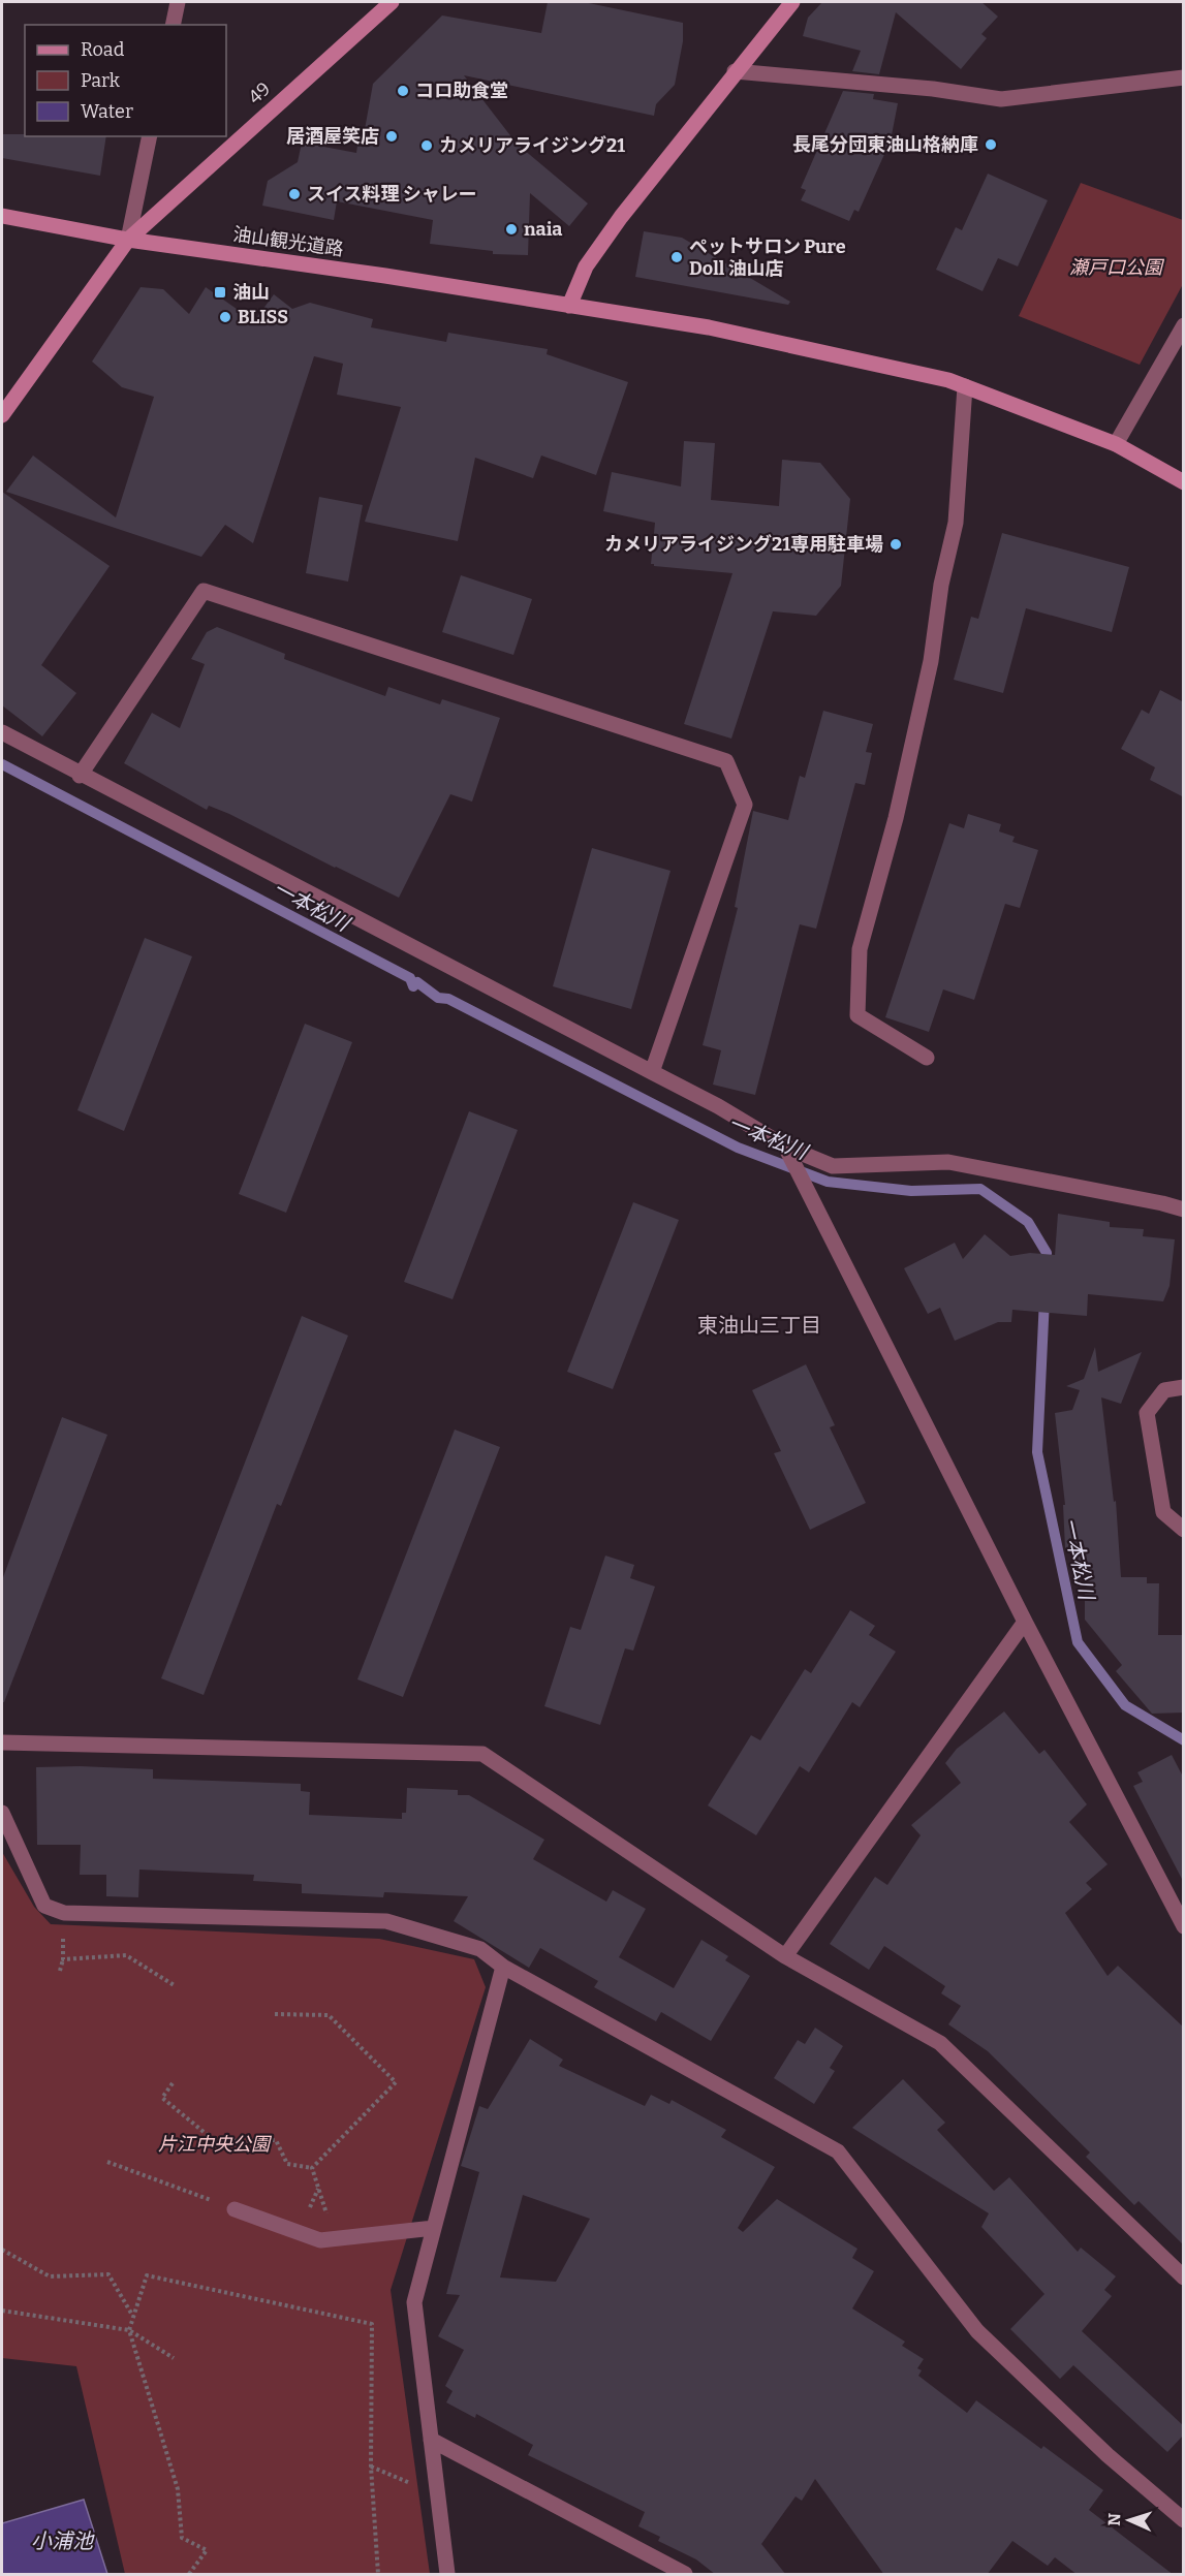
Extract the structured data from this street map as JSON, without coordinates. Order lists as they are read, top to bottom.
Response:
{
  "streets": {
    "street": ["49", "油山観光道路"]
  },
  "crossings": [
    ["49", "油山観光道路"]
  ],
  "districts": ["東油山三丁目"],
  "water": ["一本松川", "小浦池"],
  "parks": ["瀬戸口公園", "片江中央公園"],
  "places": {
    "other": [
      "コロ助食堂",
      "居酒屋笑店",
      "長尾分団東油山格納庫",
      "カメリアライジング21",
      "スイス料理 シャレー",
      "naia",
      "ペットサロン Pure Doll 油山店",
      "BLISS",
      "カメリアライジング21専用駐車場"
    ],
    "transit": ["油山"]
  },
  "legend": ["Road", "Park", "Water"],
  "north": "left"
}
